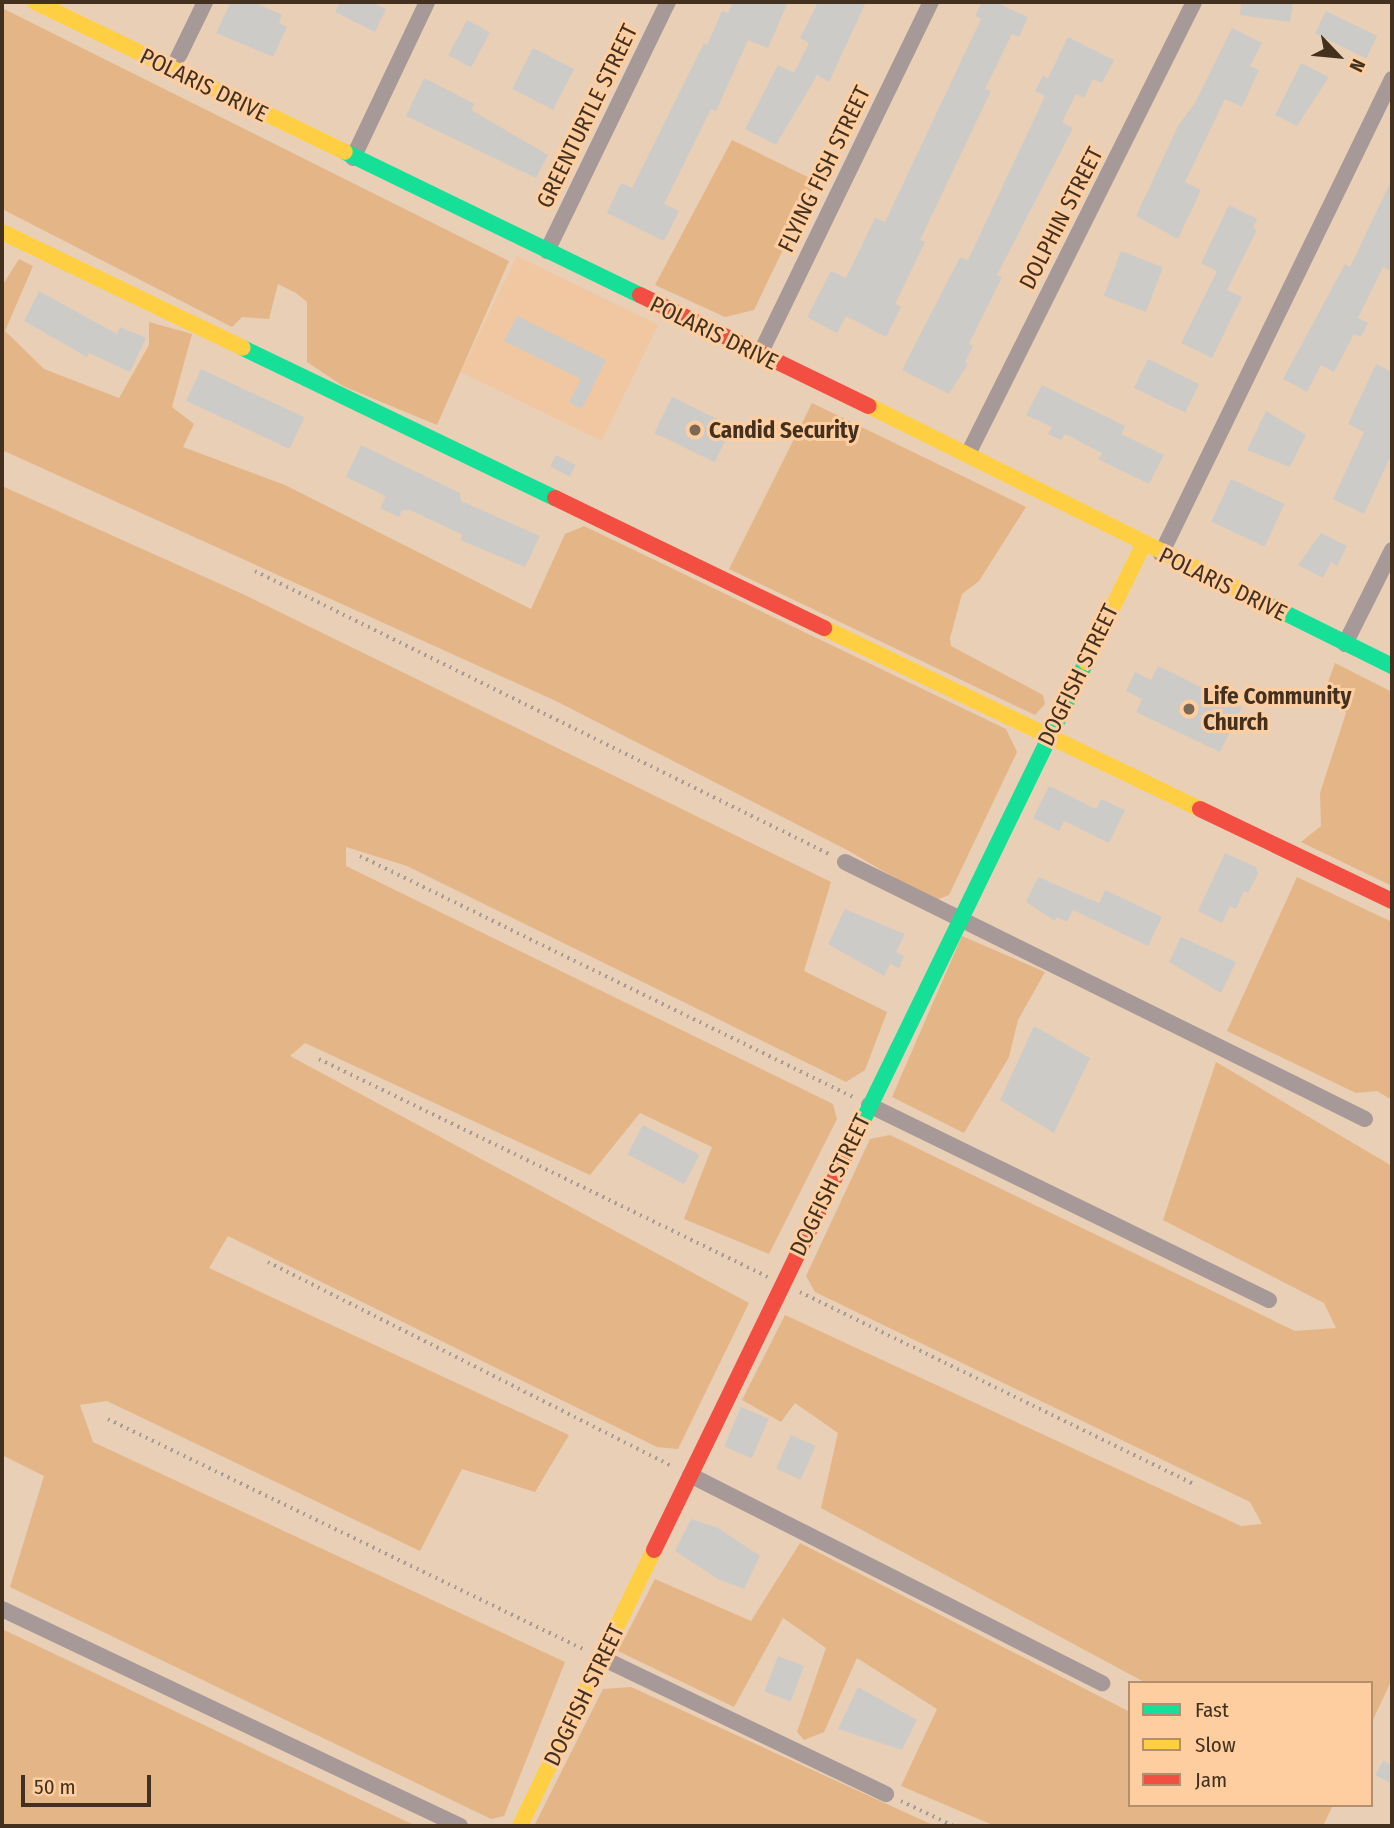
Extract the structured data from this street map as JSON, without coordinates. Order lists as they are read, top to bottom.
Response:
{
  "streets": {
    "street": [
      "POLARIS DRIVE",
      "GREENTURTLE STREET",
      "FLYING FISH STREET",
      "DOLPHIN STREET",
      "DOGFISH STREET"
    ]
  },
  "crossings": [
    ["POLARIS DRIVE", "GREENTURTLE STREET"],
    ["POLARIS DRIVE", "FLYING FISH STREET"],
    ["POLARIS DRIVE", "DOLPHIN STREET"],
    ["POLARIS DRIVE", "DOGFISH STREET"]
  ],
  "places": ["Candid Security", "Life Community Church"],
  "legend": ["Fast", "Slow", "Jam"],
  "scale_bar": "50 m",
  "north": "bottom right"
}
